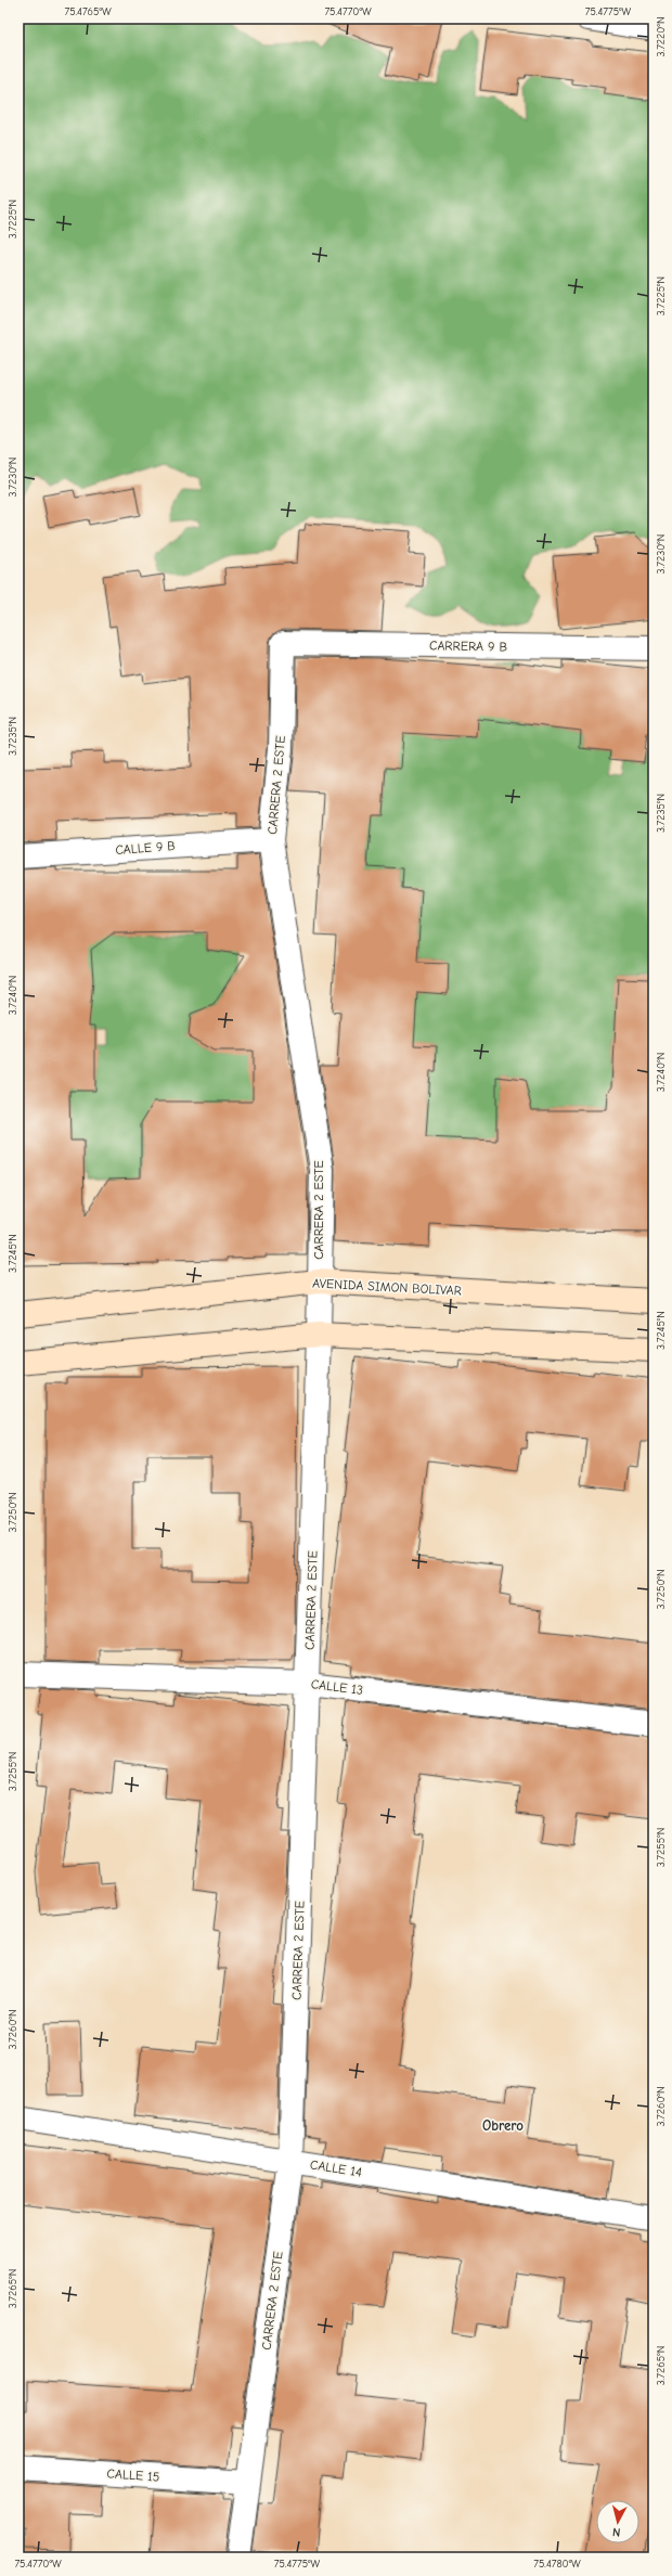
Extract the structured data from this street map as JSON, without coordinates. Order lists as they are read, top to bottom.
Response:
{
  "streets": {
    "main road": ["AVENIDA SIMON BOLIVAR"],
    "street": [
      "CARRERA 9 B",
      "CARRERA 2 ESTE",
      "CALLE 9 B",
      "CALLE 13",
      "CALLE 14",
      "CALLE 15"
    ]
  },
  "crossings": [
    ["CARRERA 9 B", "CARRERA 2 ESTE"],
    ["CARRERA 2 ESTE", "CALLE 9 B"],
    ["CARRERA 2 ESTE", "AVENIDA SIMON BOLIVAR"],
    ["CARRERA 2 ESTE", "CALLE 13"],
    ["CARRERA 2 ESTE", "CALLE 14"],
    ["CARRERA 2 ESTE", "CALLE 15"]
  ],
  "districts": ["Obrero"],
  "north": "bottom",
  "coordinates": [
    "75.4765°W",
    "75.4770°W",
    "75.4775°W",
    "3.7220°N",
    "3.7225°N",
    "3.7230°N",
    "3.7235°N",
    "3.7240°N",
    "3.7245°N",
    "3.7250°N",
    "3.7255°N",
    "3.7260°N",
    "3.7265°N",
    "75.4780°W"
  ]
}
